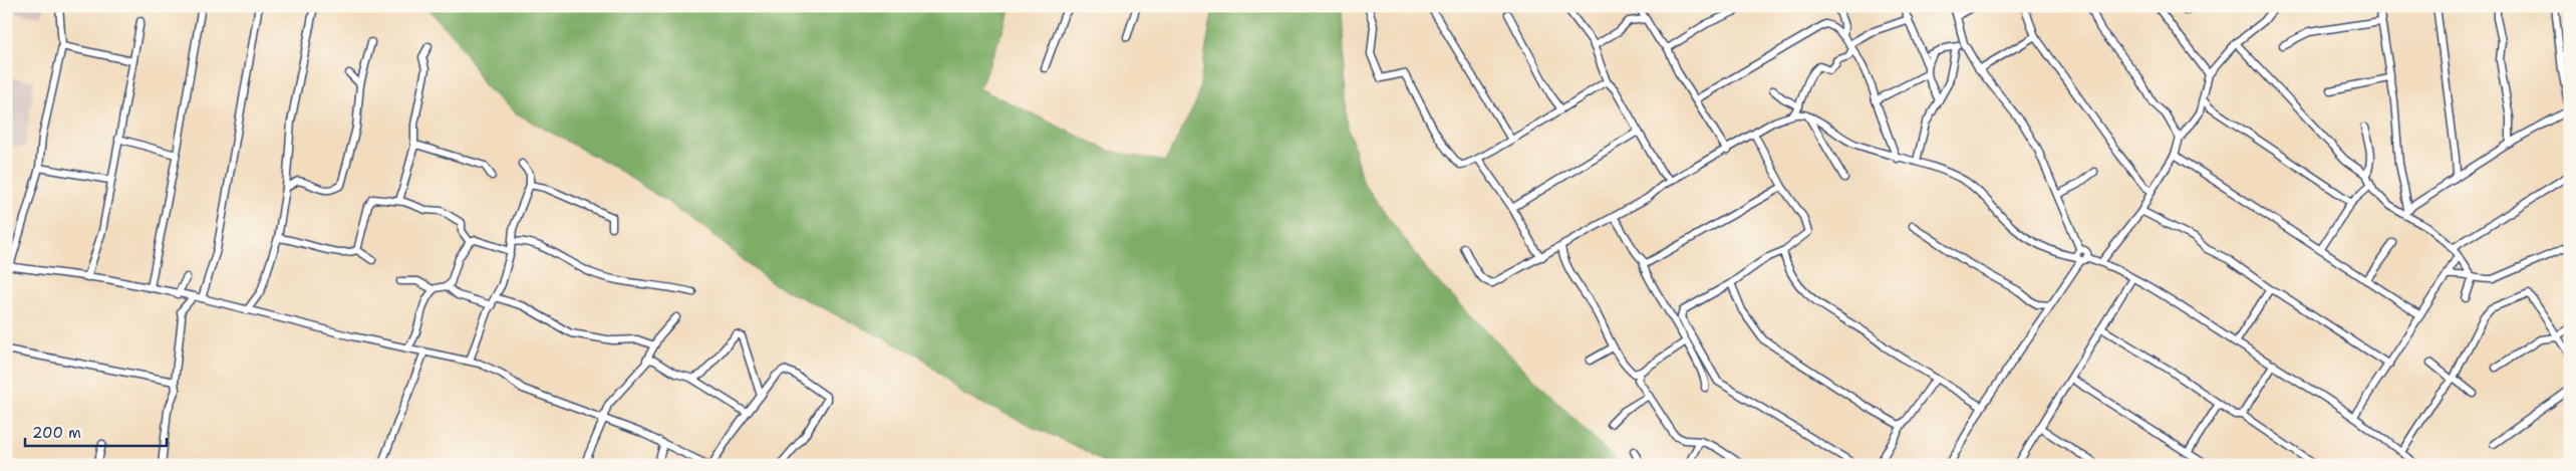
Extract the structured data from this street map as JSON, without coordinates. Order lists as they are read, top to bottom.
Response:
{
  "scale_bar": "200 m"
}
